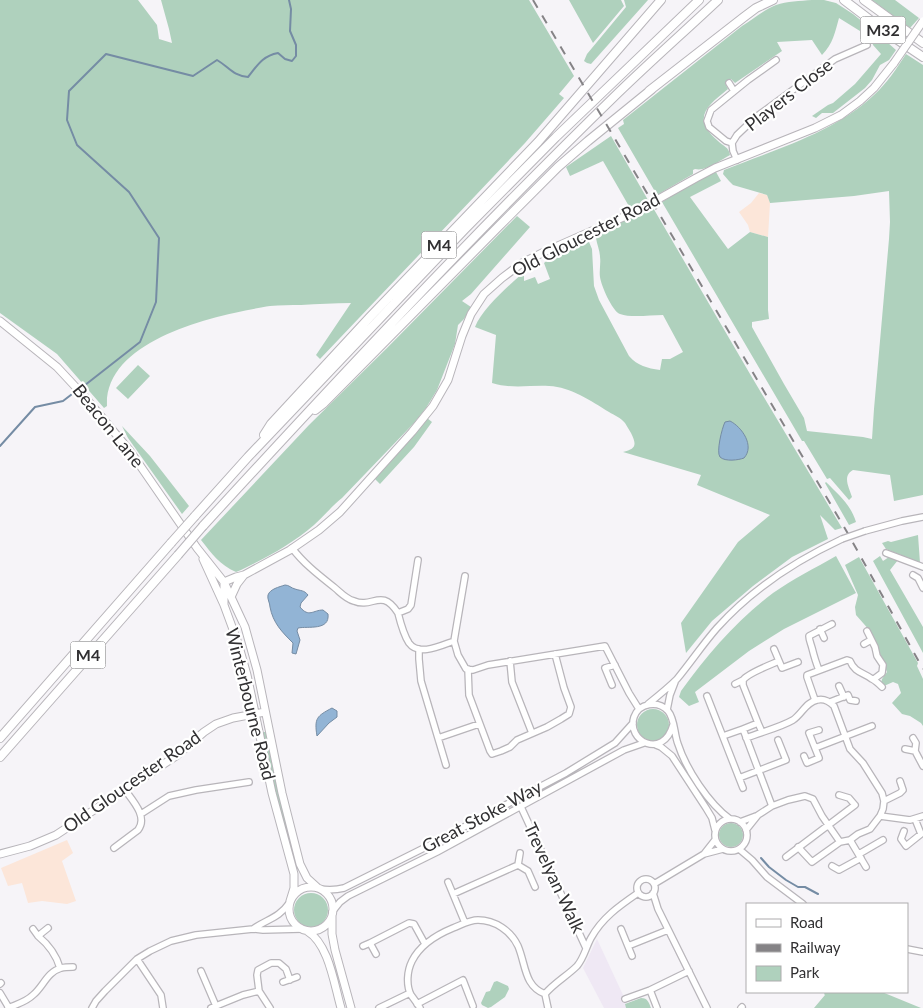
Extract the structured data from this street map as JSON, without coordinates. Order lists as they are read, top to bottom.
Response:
{
  "streets": {
    "highway": ["M32", "M4"],
    "main road": ["Old Gloucester Road", "Beacon Lane", "Winterbourne Road"],
    "street": ["Players Close", "Great Stoke Way", "Trevelyan Walk"]
  },
  "crossings": [
    ["Players Close", "Old Gloucester Road"],
    ["Old Gloucester Road", "Winterbourne Road"],
    ["Beacon Lane", "Winterbourne Road"],
    ["Winterbourne Road", "Great Stoke Way"],
    ["Great Stoke Way", "Trevelyan Walk"]
  ],
  "legend": ["Road", "Railway", "Park"]
}
